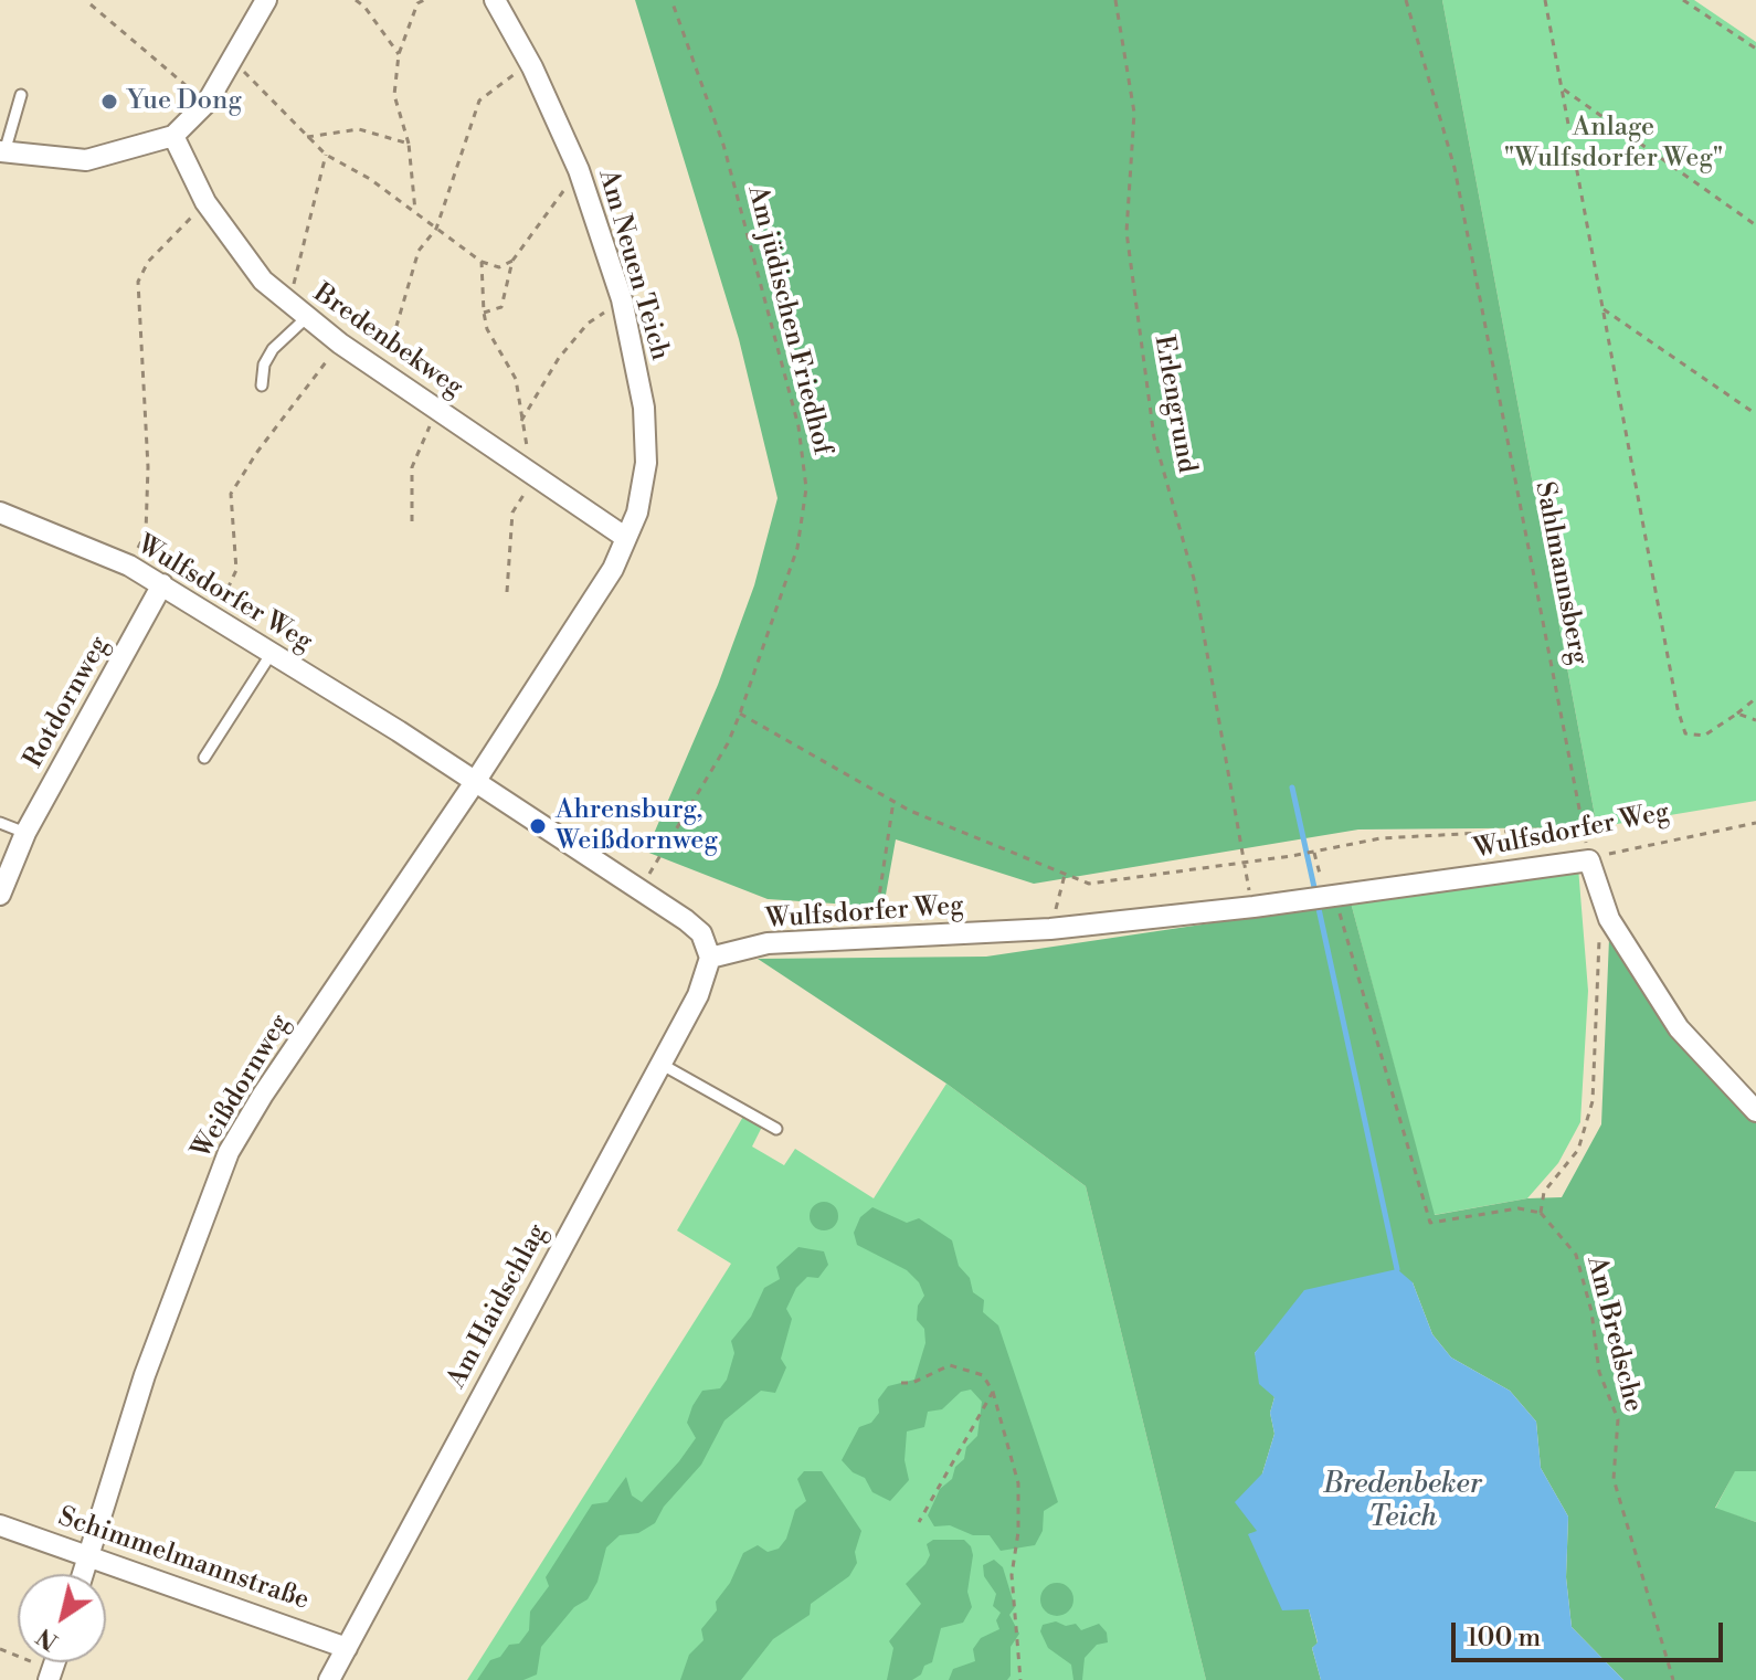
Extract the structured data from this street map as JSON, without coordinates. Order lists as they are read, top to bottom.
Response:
{
  "streets": {
    "street": [
      "Am Neuen Teich",
      "Bredenbekweg",
      "Wulfsdorfer Weg",
      "Rotdornweg",
      "Weißdornweg",
      "Am Haidschlag",
      "Schimmelmannstraße"
    ],
    "path": [
      "Am jüdischen Friedhof",
      "Erlengrund",
      "Sahlmannsberg",
      "Am Bredsche"
    ]
  },
  "crossings": [
    ["Am Neuen Teich", "Bredenbekweg"],
    ["Am Neuen Teich", "Wulfsdorfer Weg"],
    ["Am Neuen Teich", "Weißdornweg"],
    ["Am jüdischen Friedhof", "Wulfsdorfer Weg"],
    ["Erlengrund", "Wulfsdorfer Weg"],
    ["Sahlmannsberg", "Wulfsdorfer Weg"],
    ["Wulfsdorfer Weg", "Rotdornweg"],
    ["Wulfsdorfer Weg", "Weißdornweg"],
    ["Wulfsdorfer Weg", "Am Haidschlag"],
    ["Weißdornweg", "Schimmelmannstraße"],
    ["Am Haidschlag", "Schimmelmannstraße"]
  ],
  "water": ["Bredenbeker Teich"],
  "parks": ["Anlage \"Wulfsdorfer Weg\""],
  "places": ["Yue Dong", "Ahrensburg, Weißdornweg"],
  "scale_bar": "100 m",
  "north": "bottom left"
}
